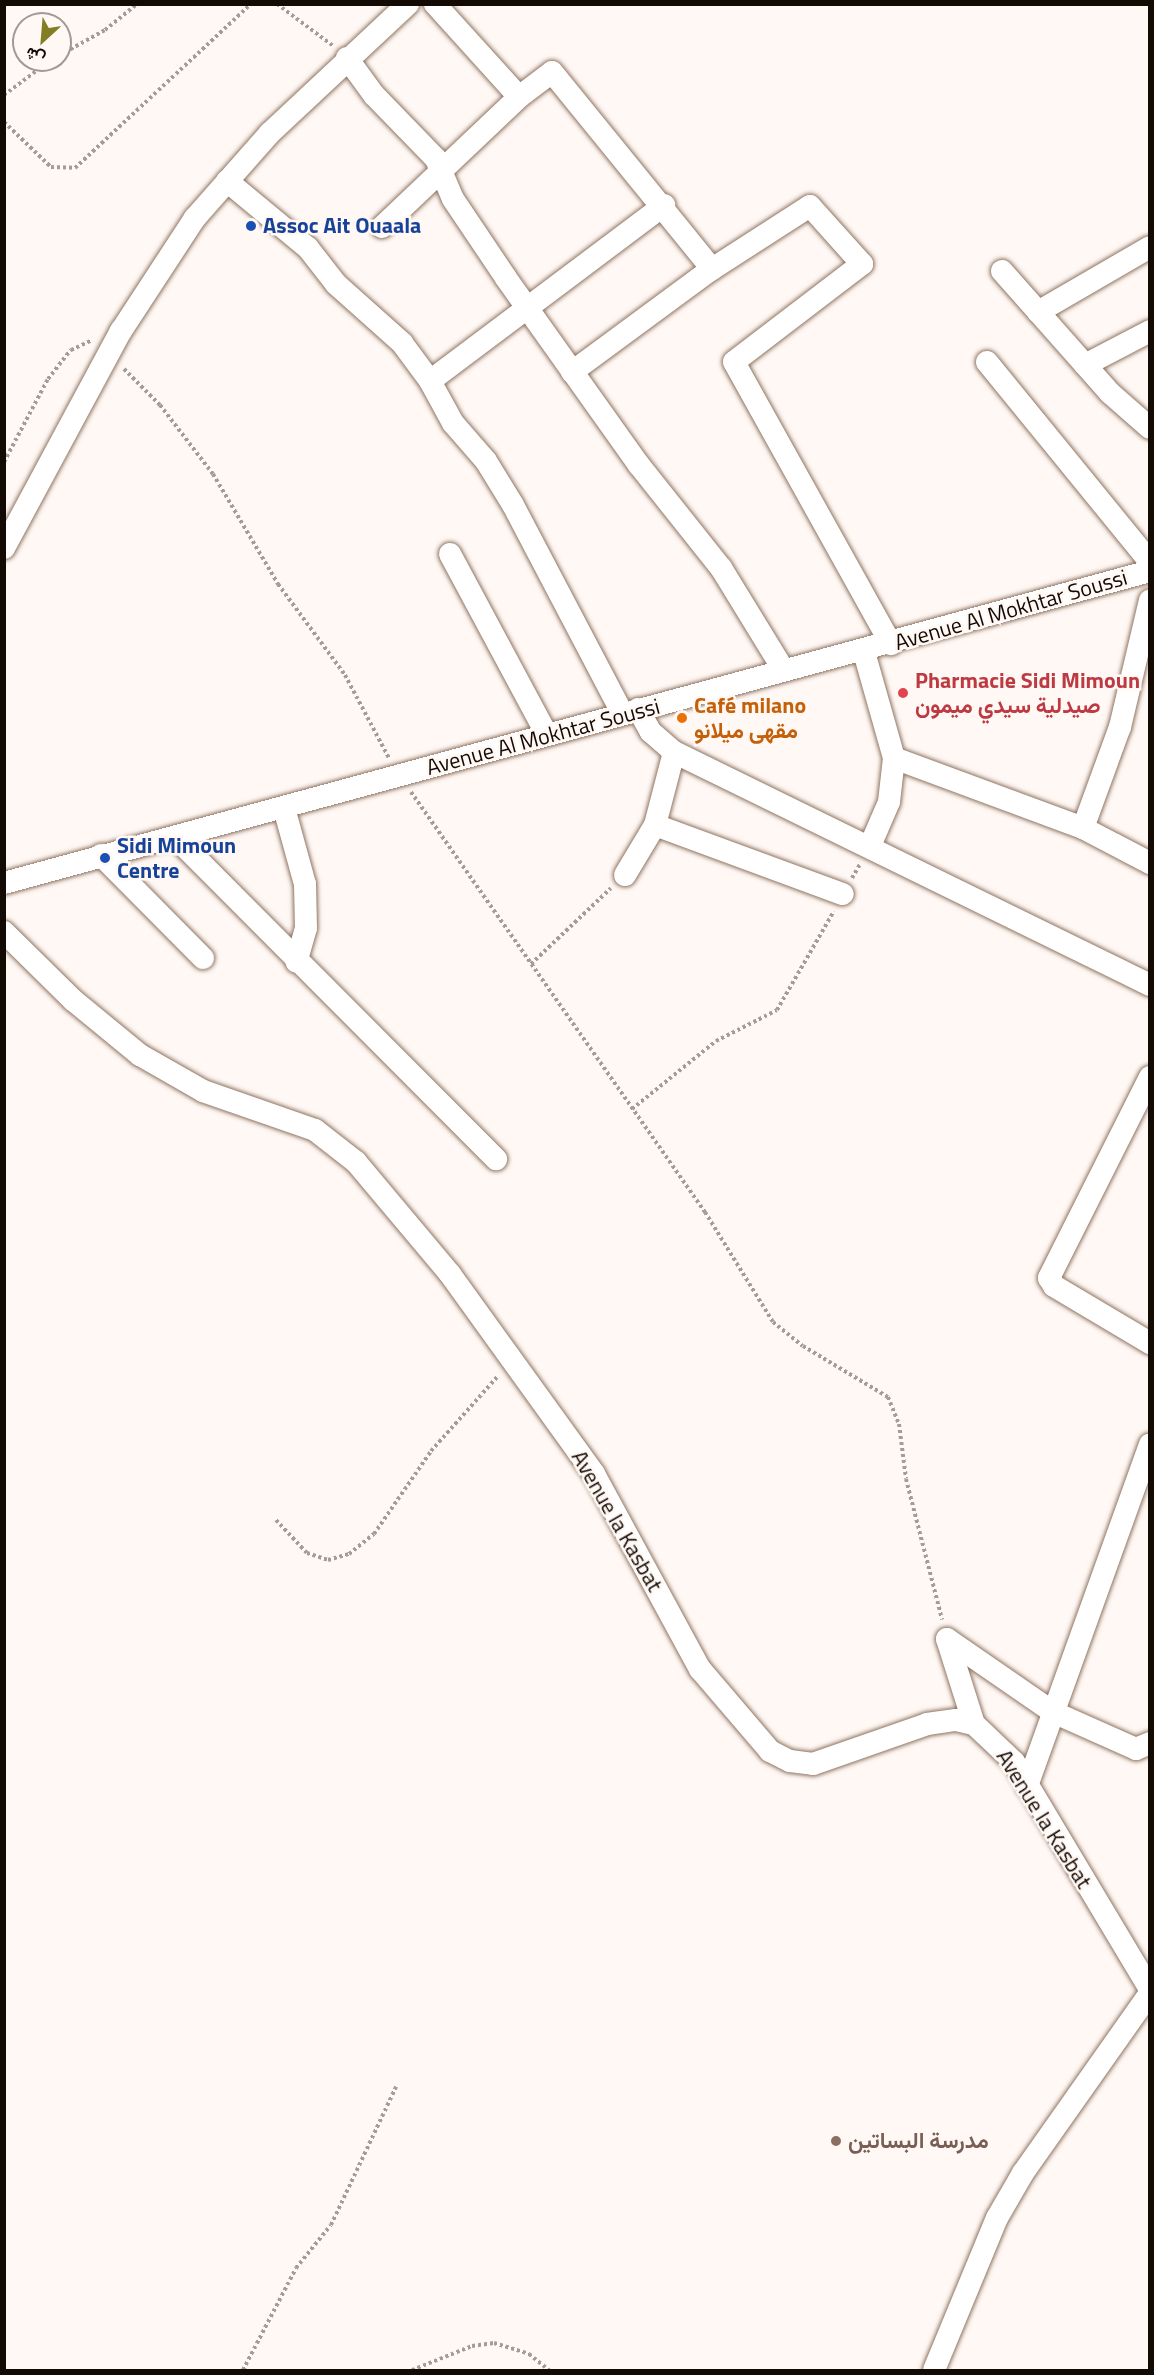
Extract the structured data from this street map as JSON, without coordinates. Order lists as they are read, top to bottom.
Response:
{
  "streets": {
    "street": ["Avenue Al Mokhtar Soussi", "Avenue la Kasbat"]
  },
  "places": [
    "Assoc Ait Ouaala",
    "Pharmacie Sidi Mimoun صيدلية سيدي ميمون",
    "Café milano مقهى ميلانو",
    "Sidi Mimoun Centre",
    "مدرسة البساتين"
  ],
  "north": "bottom left"
}
